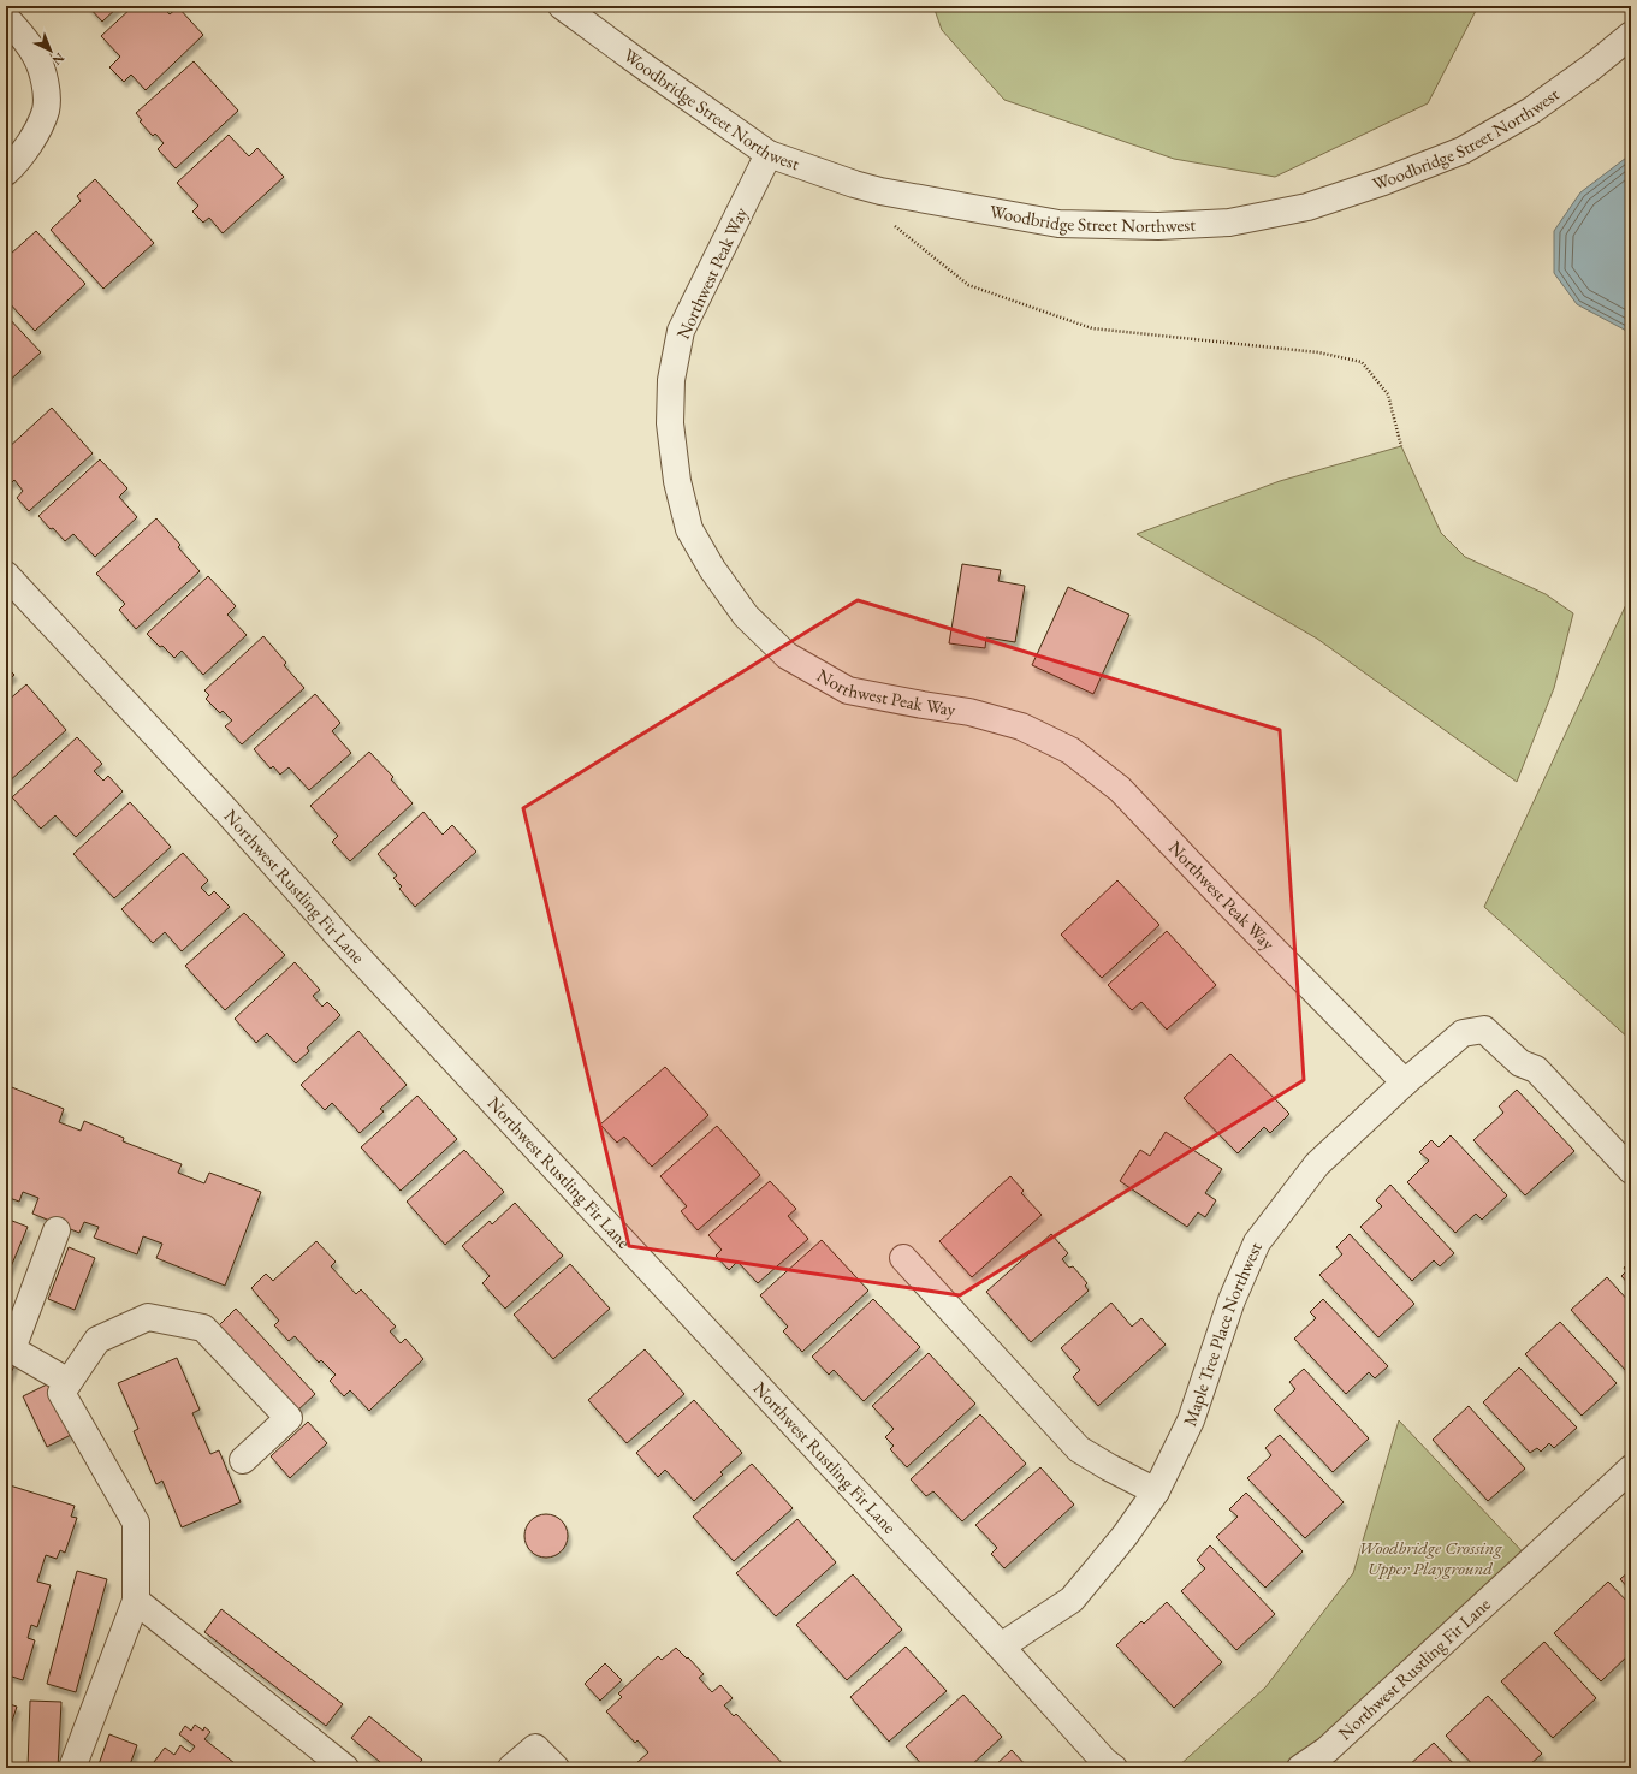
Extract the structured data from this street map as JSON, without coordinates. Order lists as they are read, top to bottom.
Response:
{
  "streets": {
    "street": [
      "Woodbridge Street Northwest",
      "Northwest Peak Way",
      "Northwest Rustling Fir Lane",
      "Maple Tree Place Northwest"
    ]
  },
  "crossings": [
    ["Woodbridge Street Northwest", "Northwest Peak Way"],
    ["Northwest Peak Way", "Maple Tree Place Northwest"],
    ["Northwest Rustling Fir Lane", "Maple Tree Place Northwest"]
  ],
  "parks": ["Woodbridge Crossing Upper Playground"],
  "north": "bottom right"
}
